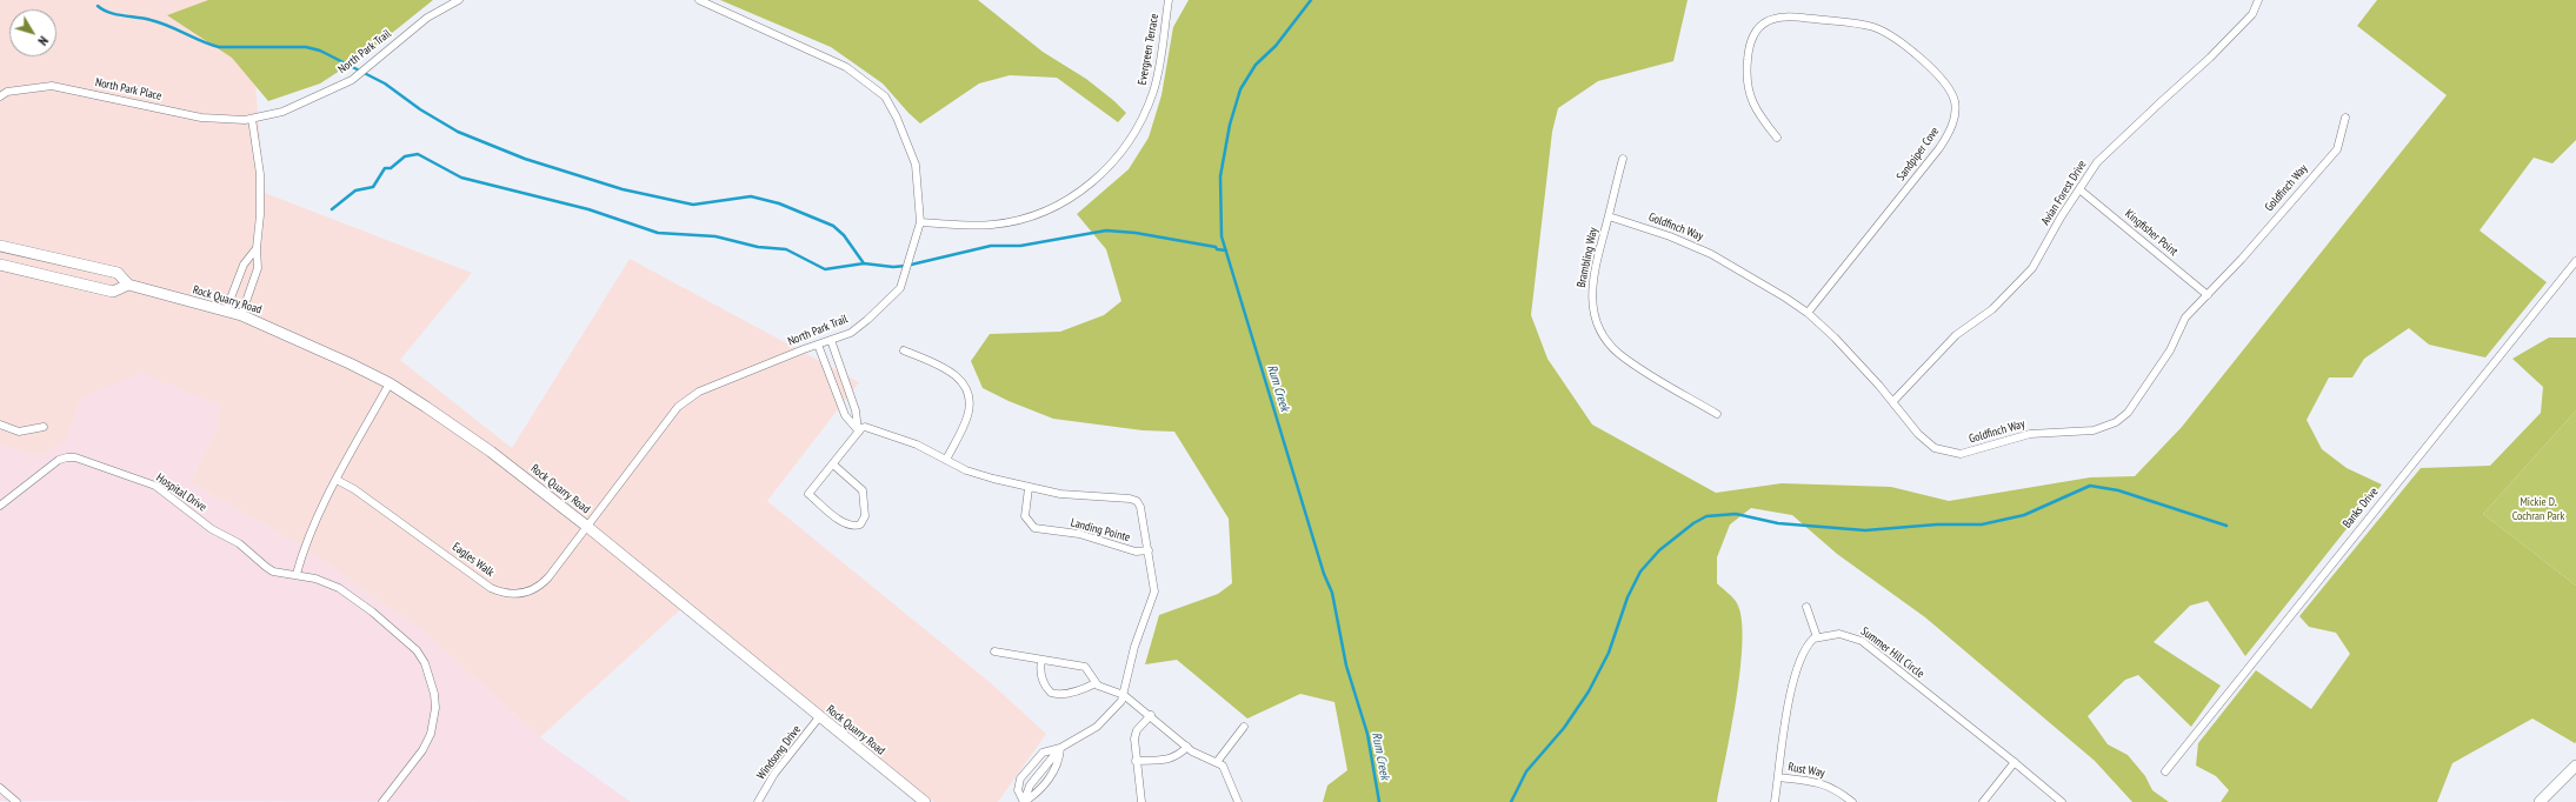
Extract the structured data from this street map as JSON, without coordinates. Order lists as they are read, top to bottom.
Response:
{
  "streets": {
    "street": [
      "Evergreen Terrace",
      "North Park Trail",
      "North Park Place",
      "Sandpiper Cove",
      "Goldfinch Way",
      "Avian Forest Drive",
      "Kingfisher Point",
      "Brambling Way",
      "Rock Quarry Road",
      "Hospital Drive",
      "Banks Drive",
      "Landing Pointe",
      "Eagles Walk",
      "Summer Hill Circle",
      "Windsong Drive",
      "Rust Way"
    ]
  },
  "crossings": [
    ["Evergreen Terrace", "North Park Trail"],
    ["North Park Trail", "North Park Place"],
    ["North Park Trail", "Rock Quarry Road"],
    ["North Park Trail", "Eagles Walk"],
    ["Sandpiper Cove", "Goldfinch Way"],
    ["Goldfinch Way", "Avian Forest Drive"],
    ["Goldfinch Way", "Kingfisher Point"],
    ["Goldfinch Way", "Brambling Way"],
    ["Avian Forest Drive", "Kingfisher Point"],
    ["Rock Quarry Road", "Eagles Walk"],
    ["Rock Quarry Road", "Windsong Drive"]
  ],
  "water": ["Rum Creek"],
  "parks": ["Mickie D. Cochran Park"],
  "north": "bottom right"
}
